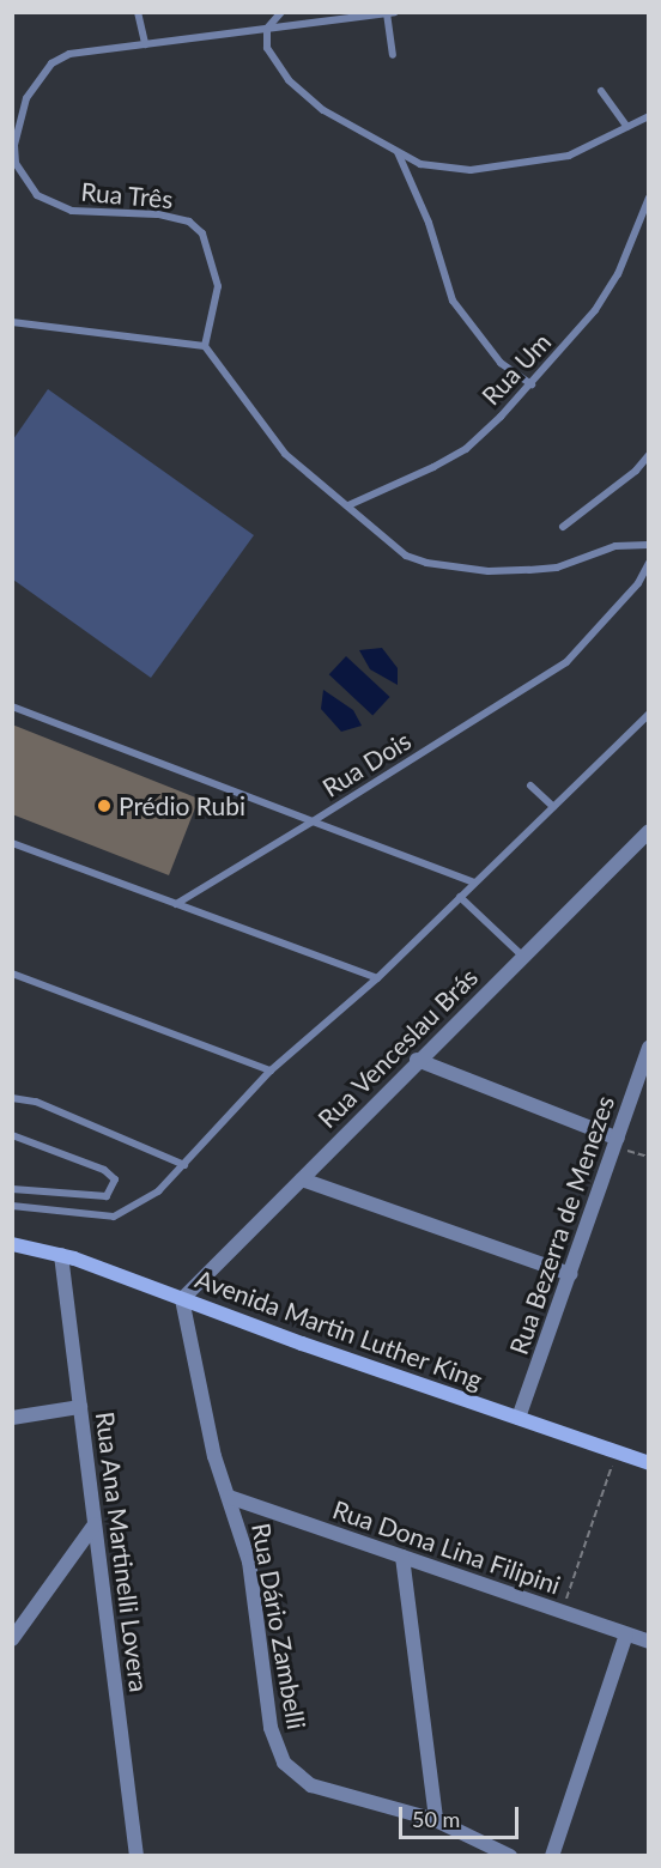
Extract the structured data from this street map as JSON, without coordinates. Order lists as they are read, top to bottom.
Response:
{
  "streets": {
    "main road": ["Avenida Martin Luther King"],
    "street": [
      "Rua Venceslau Brás",
      "Rua Bezerra de Menezes",
      "Rua Dona Lina Filipini",
      "Rua Ana Martinelli Lovera",
      "Rua Dário Zambelli"
    ],
    "lane": ["Rua Três", "Rua Um", "Rua Dois"]
  },
  "crossings": [
    ["Rua Venceslau Brás", "Avenida Martin Luther King"],
    ["Rua Venceslau Brás", "Rua Dário Zambelli"],
    ["Rua Bezerra de Menezes", "Avenida Martin Luther King"],
    ["Avenida Martin Luther King", "Rua Ana Martinelli Lovera"],
    ["Avenida Martin Luther King", "Rua Dário Zambelli"],
    ["Rua Dona Lina Filipini", "Rua Dário Zambelli"]
  ],
  "places": ["Prédio Rubi"],
  "scale_bar": "50 m"
}
